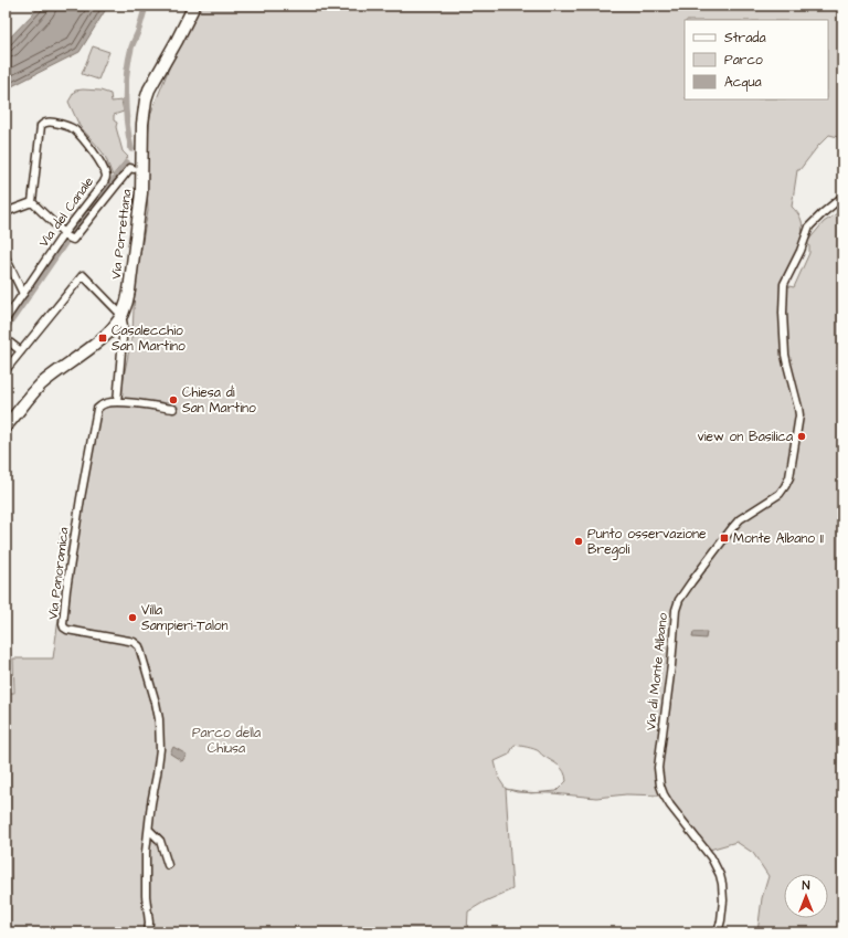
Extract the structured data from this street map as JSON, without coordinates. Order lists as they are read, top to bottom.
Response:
{
  "streets": {
    "main road": ["Via Porrettana"],
    "street": ["Via del Canale", "Via Panoramica", "Via di Monte Albano"]
  },
  "parks": ["Parco della Chiusa"],
  "places": {
    "transit": ["Casalecchio San Martino", "Monte Albano 11"],
    "other": [
      "Chiesa di San Martino",
      "view on Basilica",
      "Punto osservazione Bregoli",
      "Villa Sampieri-Talon"
    ]
  },
  "legend": ["Strada", "Parco", "Acqua"],
  "north": "top"
}
